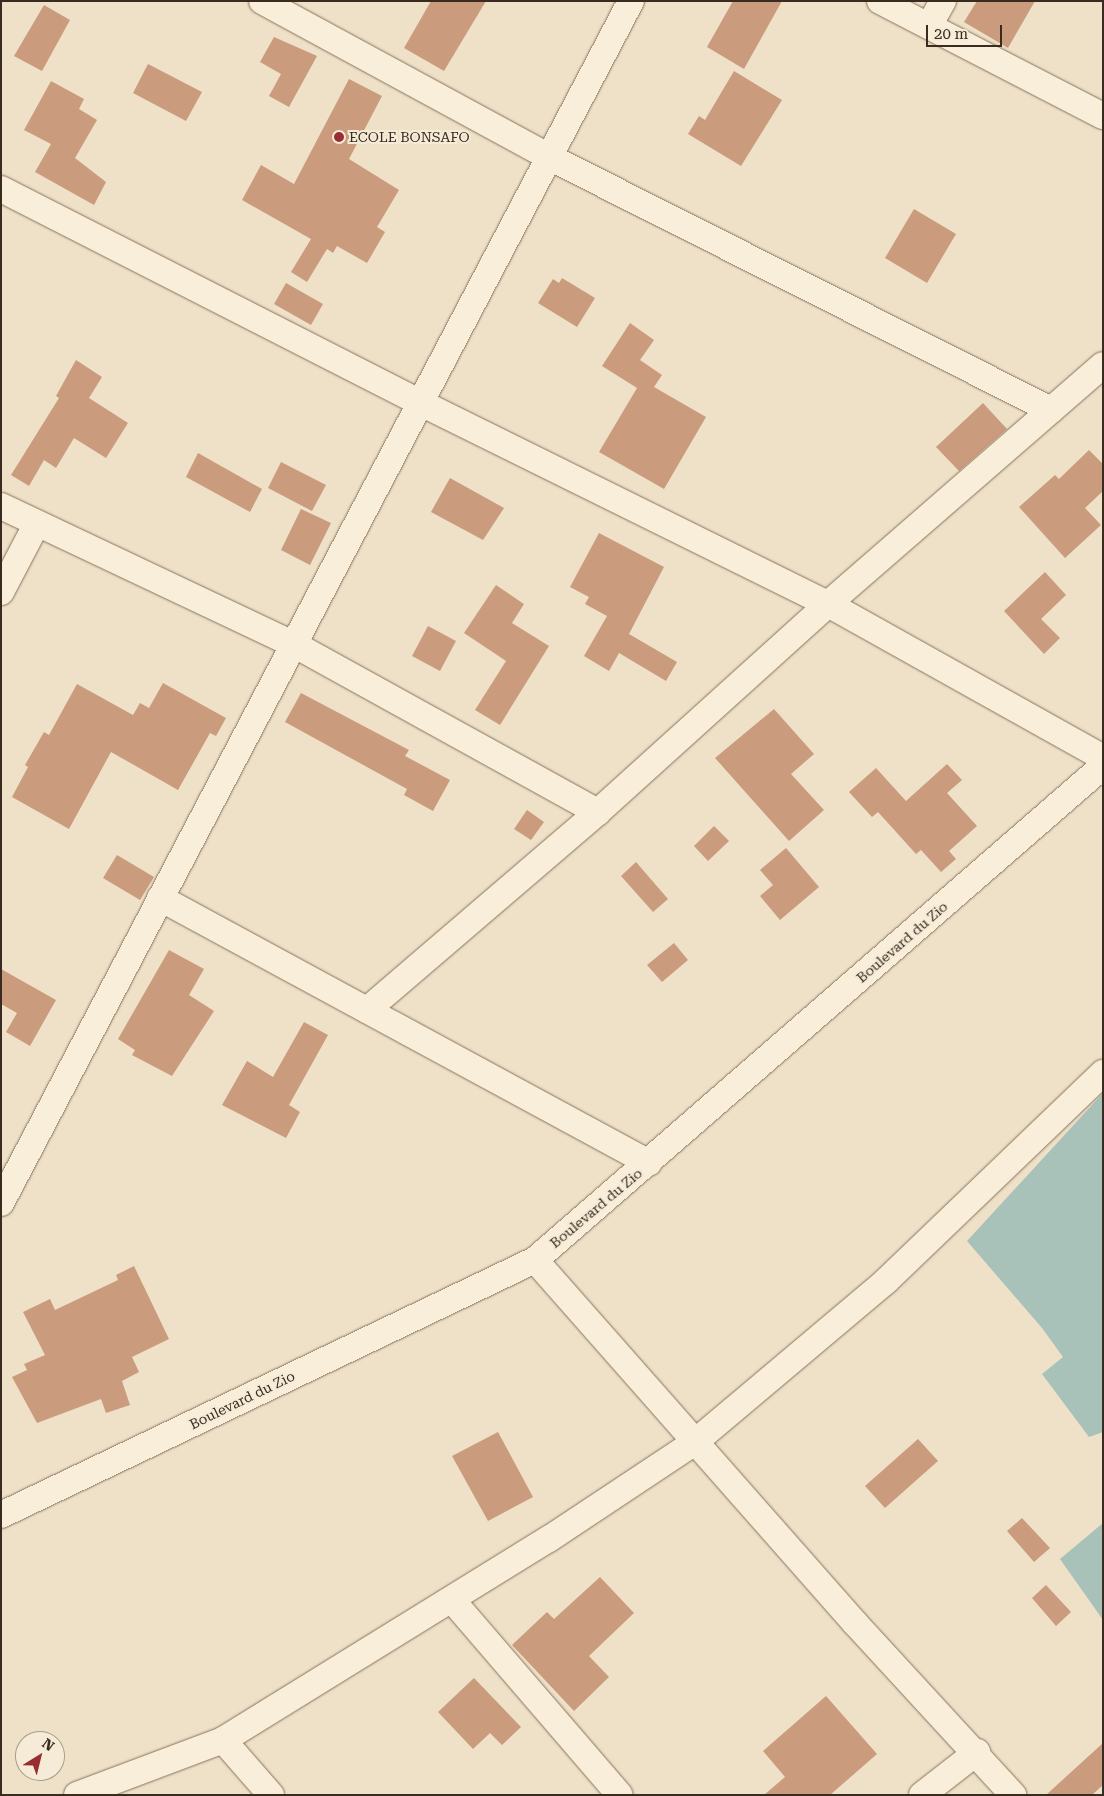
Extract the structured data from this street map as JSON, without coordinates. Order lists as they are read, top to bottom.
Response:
{
  "streets": {
    "street": ["Boulevard du Zio"]
  },
  "places": ["ECOLE BONSAFO"],
  "scale_bar": "20 m",
  "north": "top right"
}
